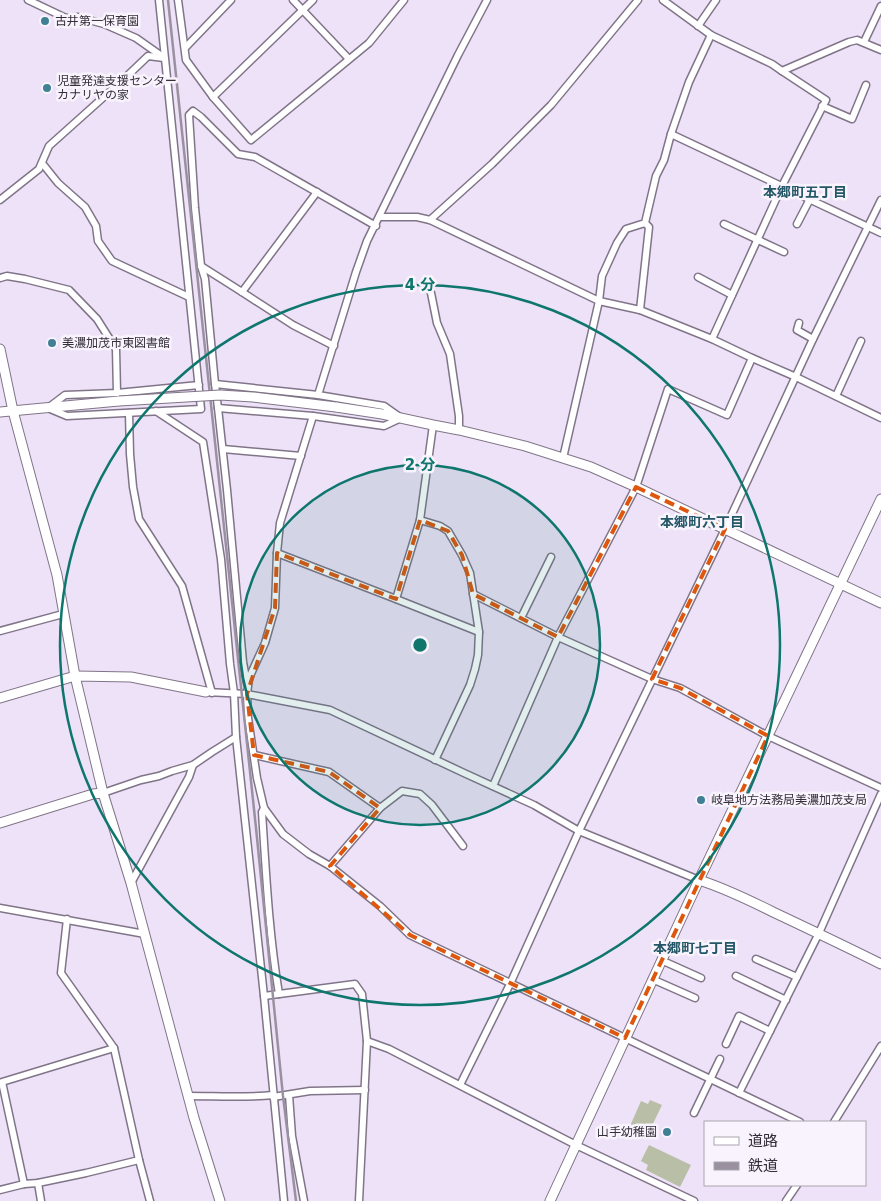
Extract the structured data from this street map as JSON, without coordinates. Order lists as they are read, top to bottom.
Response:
{
  "districts": ["本郷町五丁目", "本郷町六丁目", "本郷町七丁目"],
  "places": [
    "古井第一保育園",
    "児童発達支援センター カナリヤの家",
    "美濃加茂市東図書館",
    "岐阜地方法務局美濃加茂支局",
    "山手幼稚園"
  ],
  "legend": ["道路", "鉄道"],
  "rings": ["4 分", "2 分"]
}
